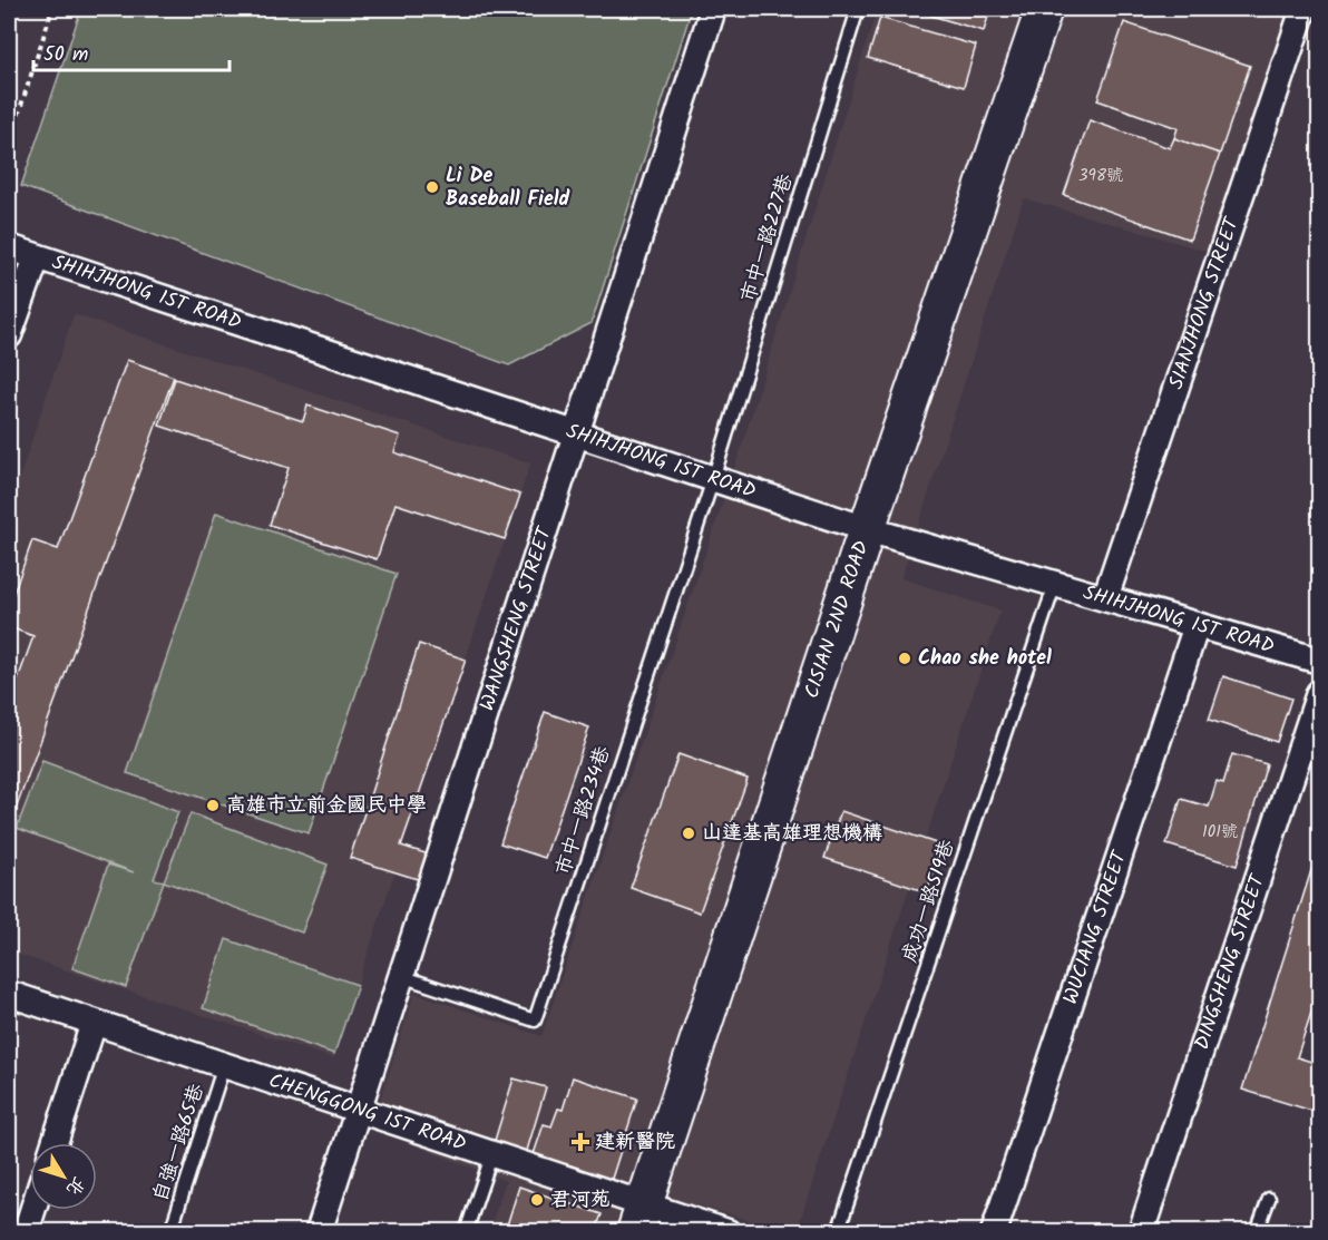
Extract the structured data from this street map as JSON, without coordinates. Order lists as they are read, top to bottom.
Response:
{
  "streets": {
    "street": [
      "SHIHJHONG 1ST ROAD",
      "SIANJHONG STREET",
      "WANGSHENG STREET",
      "CISIAN 2ND ROAD",
      "WUCIANG STREET",
      "DINGSHENG STREET",
      "CHENGGONG 1ST ROAD"
    ],
    "lane": [
      "市中一路227巷",
      "市中一路234巷",
      "成功一路519巷",
      "自強一路65巷"
    ]
  },
  "crossings": [
    ["市中一路227巷", "SHIHJHONG 1ST ROAD"],
    ["市中一路227巷", "市中一路234巷"],
    ["SHIHJHONG 1ST ROAD", "SIANJHONG STREET"],
    ["SHIHJHONG 1ST ROAD", "WANGSHENG STREET"],
    ["SHIHJHONG 1ST ROAD", "CISIAN 2ND ROAD"],
    ["SHIHJHONG 1ST ROAD", "市中一路234巷"],
    ["SHIHJHONG 1ST ROAD", "成功一路519巷"],
    ["SHIHJHONG 1ST ROAD", "WUCIANG STREET"],
    ["WANGSHENG STREET", "市中一路234巷"],
    ["WANGSHENG STREET", "CHENGGONG 1ST ROAD"],
    ["CISIAN 2ND ROAD", "CHENGGONG 1ST ROAD"],
    ["CHENGGONG 1ST ROAD", "自強一路65巷"]
  ],
  "places": {
    "other": [
      "Li De Baseball Field",
      "Chao she hotel",
      "高雄市立前金國民中學",
      "山達基高雄理想機構",
      "君河苑"
    ],
    "health": ["建新醫院"]
  },
  "house_numbers": ["398號", "101號"],
  "scale_bar": "50 m",
  "north": "bottom right"
}
